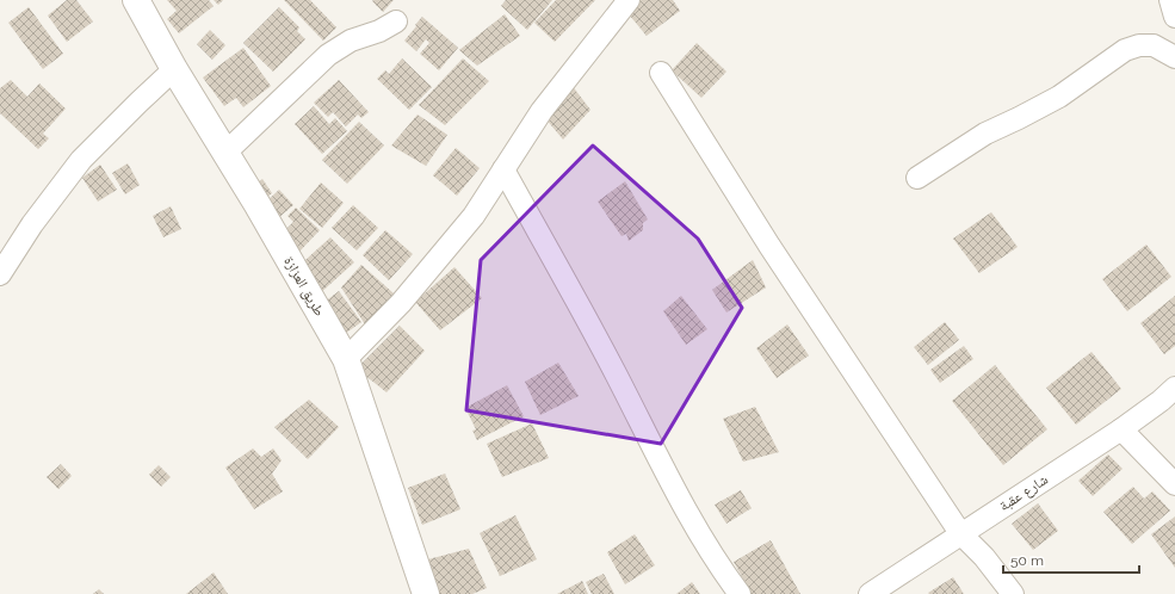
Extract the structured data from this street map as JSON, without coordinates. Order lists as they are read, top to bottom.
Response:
{
  "streets": {
    "street": ["طريق العزازة", "شارع عقبة"]
  },
  "scale_bar": "50 m"
}
